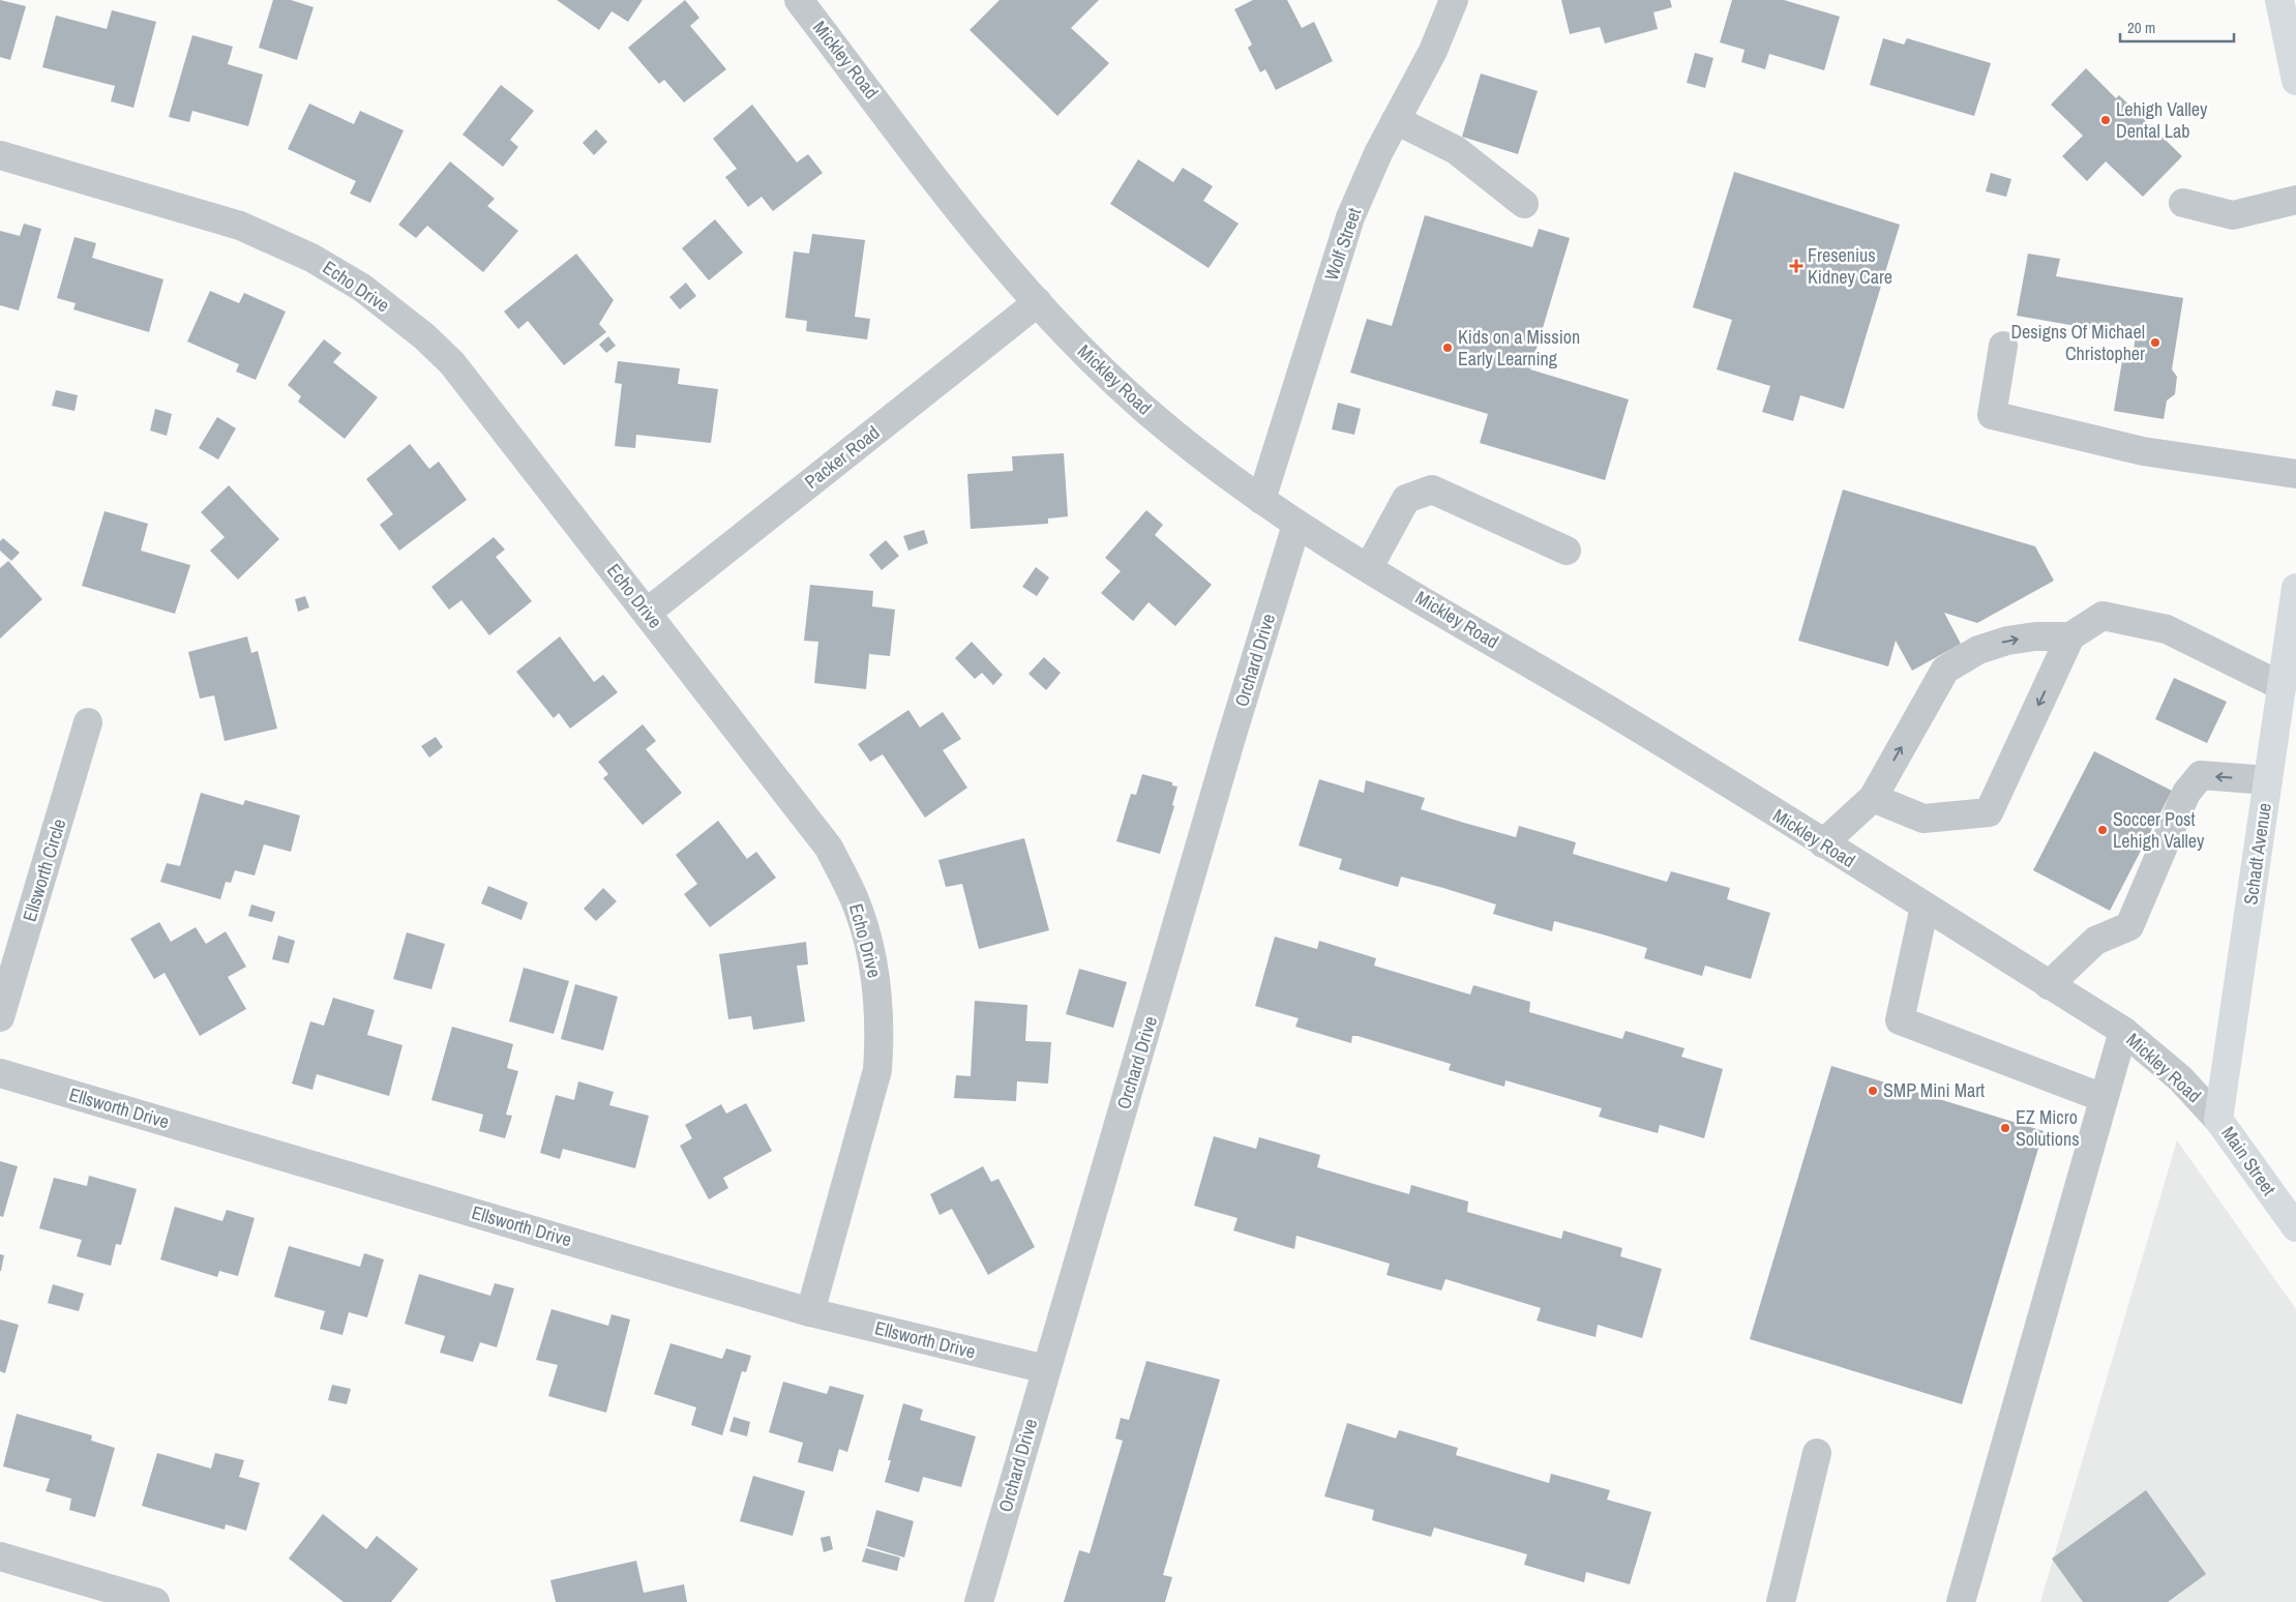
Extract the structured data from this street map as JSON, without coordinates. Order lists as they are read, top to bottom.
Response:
{
  "streets": {
    "main road": ["Schadt Avenue", "Main Street"],
    "street": [
      "Mickley Road",
      "Wolf Street",
      "Echo Drive",
      "Packer Road",
      "Orchard Drive",
      "Ellsworth Circle",
      "Ellsworth Drive"
    ]
  },
  "crossings": [
    ["Mickley Road", "Wolf Street"],
    ["Mickley Road", "Packer Road"],
    ["Mickley Road", "Orchard Drive"],
    ["Mickley Road", "Schadt Avenue"],
    ["Mickley Road", "Main Street"],
    ["Echo Drive", "Packer Road"],
    ["Echo Drive", "Ellsworth Drive"],
    ["Orchard Drive", "Ellsworth Drive"],
    ["Schadt Avenue", "Main Street"]
  ],
  "places": {
    "other": [
      "Lehigh Valley Dental Lab",
      "Designs Of Michael Christopher",
      "Kids on a Mission Early Learning",
      "Soccer Post Lehigh Valley",
      "SMP Mini Mart",
      "EZ Micro Solutions"
    ],
    "health": ["Fresenius Kidney Care"]
  },
  "scale_bar": "20 m"
}
